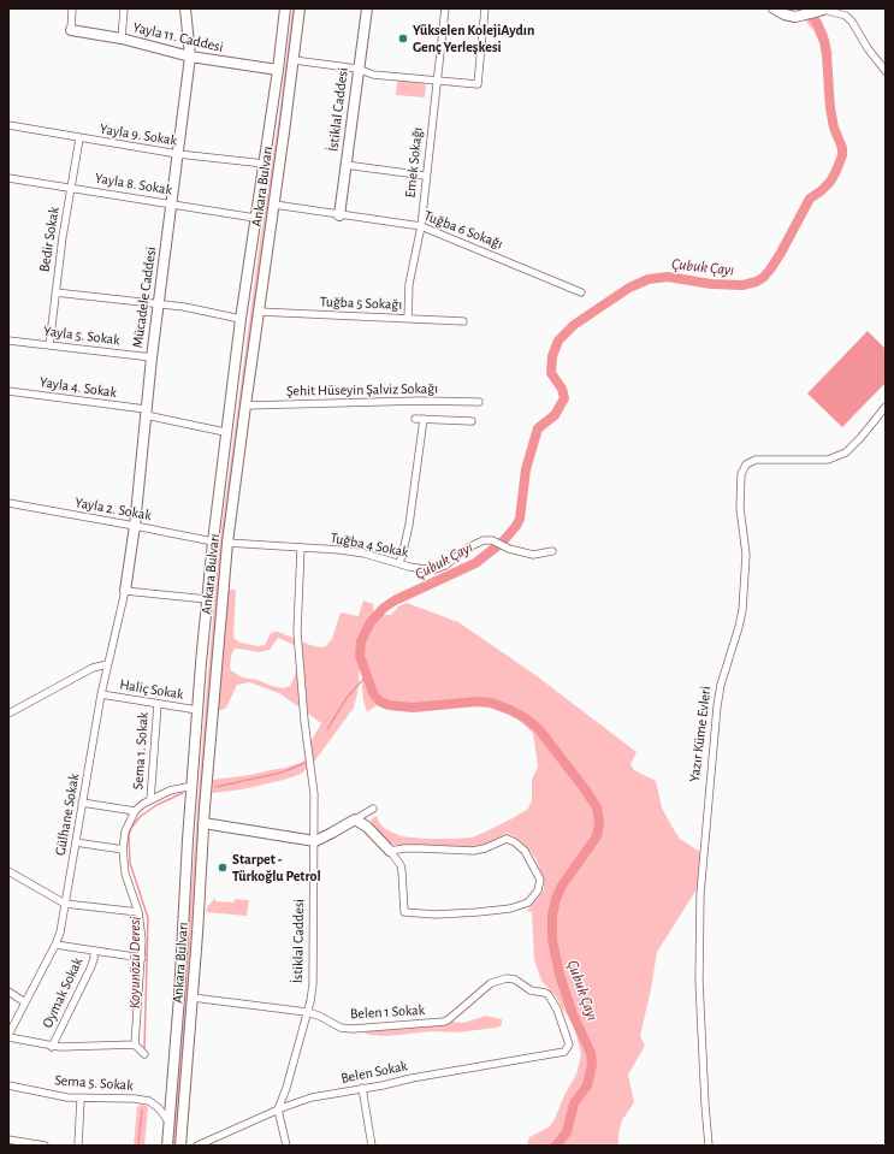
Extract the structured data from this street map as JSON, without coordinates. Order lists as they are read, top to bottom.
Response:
{
  "streets": {
    "main road": [
      "Yayla 11. Caddesi",
      "İstiklal Caddesi",
      "Ankara Bulvarı",
      "Mücadele Caddesi"
    ],
    "street": [
      "Yayla 9. Sokak",
      "Emek Sokağı",
      "Yayla 8. Sokak",
      "Tuğba 6 Sokağı",
      "Bedir Sokak",
      "Tuğba 5 Sokağı",
      "Yayla 5. Sokak",
      "Yayla 4. Sokak",
      "Şehit Hüseyin Şalviz Sokağı",
      "Yayla 2. Sokak",
      "Tuğba 4 Sokak",
      "Haliç Sokak",
      "Yazır Küme Evleri",
      "Sema 1. Sokak",
      "Gülhane Sokak",
      "Oymak Sokak",
      "Belen 1 Sokak",
      "Belen Sokak",
      "Sema 5. Sokak"
    ]
  },
  "crossings": [
    ["Yayla 11. Caddesi", "Ankara Bulvarı"],
    ["Yayla 11. Caddesi", "Mücadele Caddesi"],
    ["İstiklal Caddesi", "Tuğba 6 Sokağı"],
    ["İstiklal Caddesi", "Tuğba 4 Sokak"],
    ["İstiklal Caddesi", "Belen 1 Sokak"],
    ["İstiklal Caddesi", "Belen Sokak"],
    ["Yayla 9. Sokak", "Ankara Bulvarı"],
    ["Yayla 9. Sokak", "Bedir Sokak"],
    ["Yayla 9. Sokak", "Mücadele Caddesi"],
    ["Emek Sokağı", "Tuğba 6 Sokağı"],
    ["Emek Sokağı", "Tuğba 5 Sokağı"],
    ["Yayla 8. Sokak", "Ankara Bulvarı"],
    ["Yayla 8. Sokak", "Bedir Sokak"],
    ["Yayla 8. Sokak", "Mücadele Caddesi"],
    ["Ankara Bulvarı", "Tuğba 6 Sokağı"],
    ["Ankara Bulvarı", "Tuğba 5 Sokağı"],
    ["Ankara Bulvarı", "Yayla 4. Sokak"],
    ["Ankara Bulvarı", "Şehit Hüseyin Şalviz Sokağı"],
    ["Ankara Bulvarı", "Yayla 2. Sokak"],
    ["Ankara Bulvarı", "Tuğba 4 Sokak"],
    ["Ankara Bulvarı", "Haliç Sokak"],
    ["Ankara Bulvarı", "Sema 1. Sokak"],
    ["Ankara Bulvarı", "Belen 1 Sokak"],
    ["Ankara Bulvarı", "Sema 5. Sokak"],
    ["Bedir Sokak", "Yayla 5. Sokak"],
    ["Mücadele Caddesi", "Yayla 5. Sokak"],
    ["Mücadele Caddesi", "Yayla 4. Sokak"],
    ["Mücadele Caddesi", "Yayla 2. Sokak"],
    ["Mücadele Caddesi", "Gülhane Sokak"],
    ["Haliç Sokak", "Sema 1. Sokak"],
    ["Haliç Sokak", "Gülhane Sokak"],
    ["Belen 1 Sokak", "Belen Sokak"]
  ],
  "water": ["Çubuk Çayı", "Koyunözü Deresi"],
  "places": ["Yükselen KolejiAydın Genç Yerleşkesi", "Starpet - Türkoğlu Petrol"]
}
